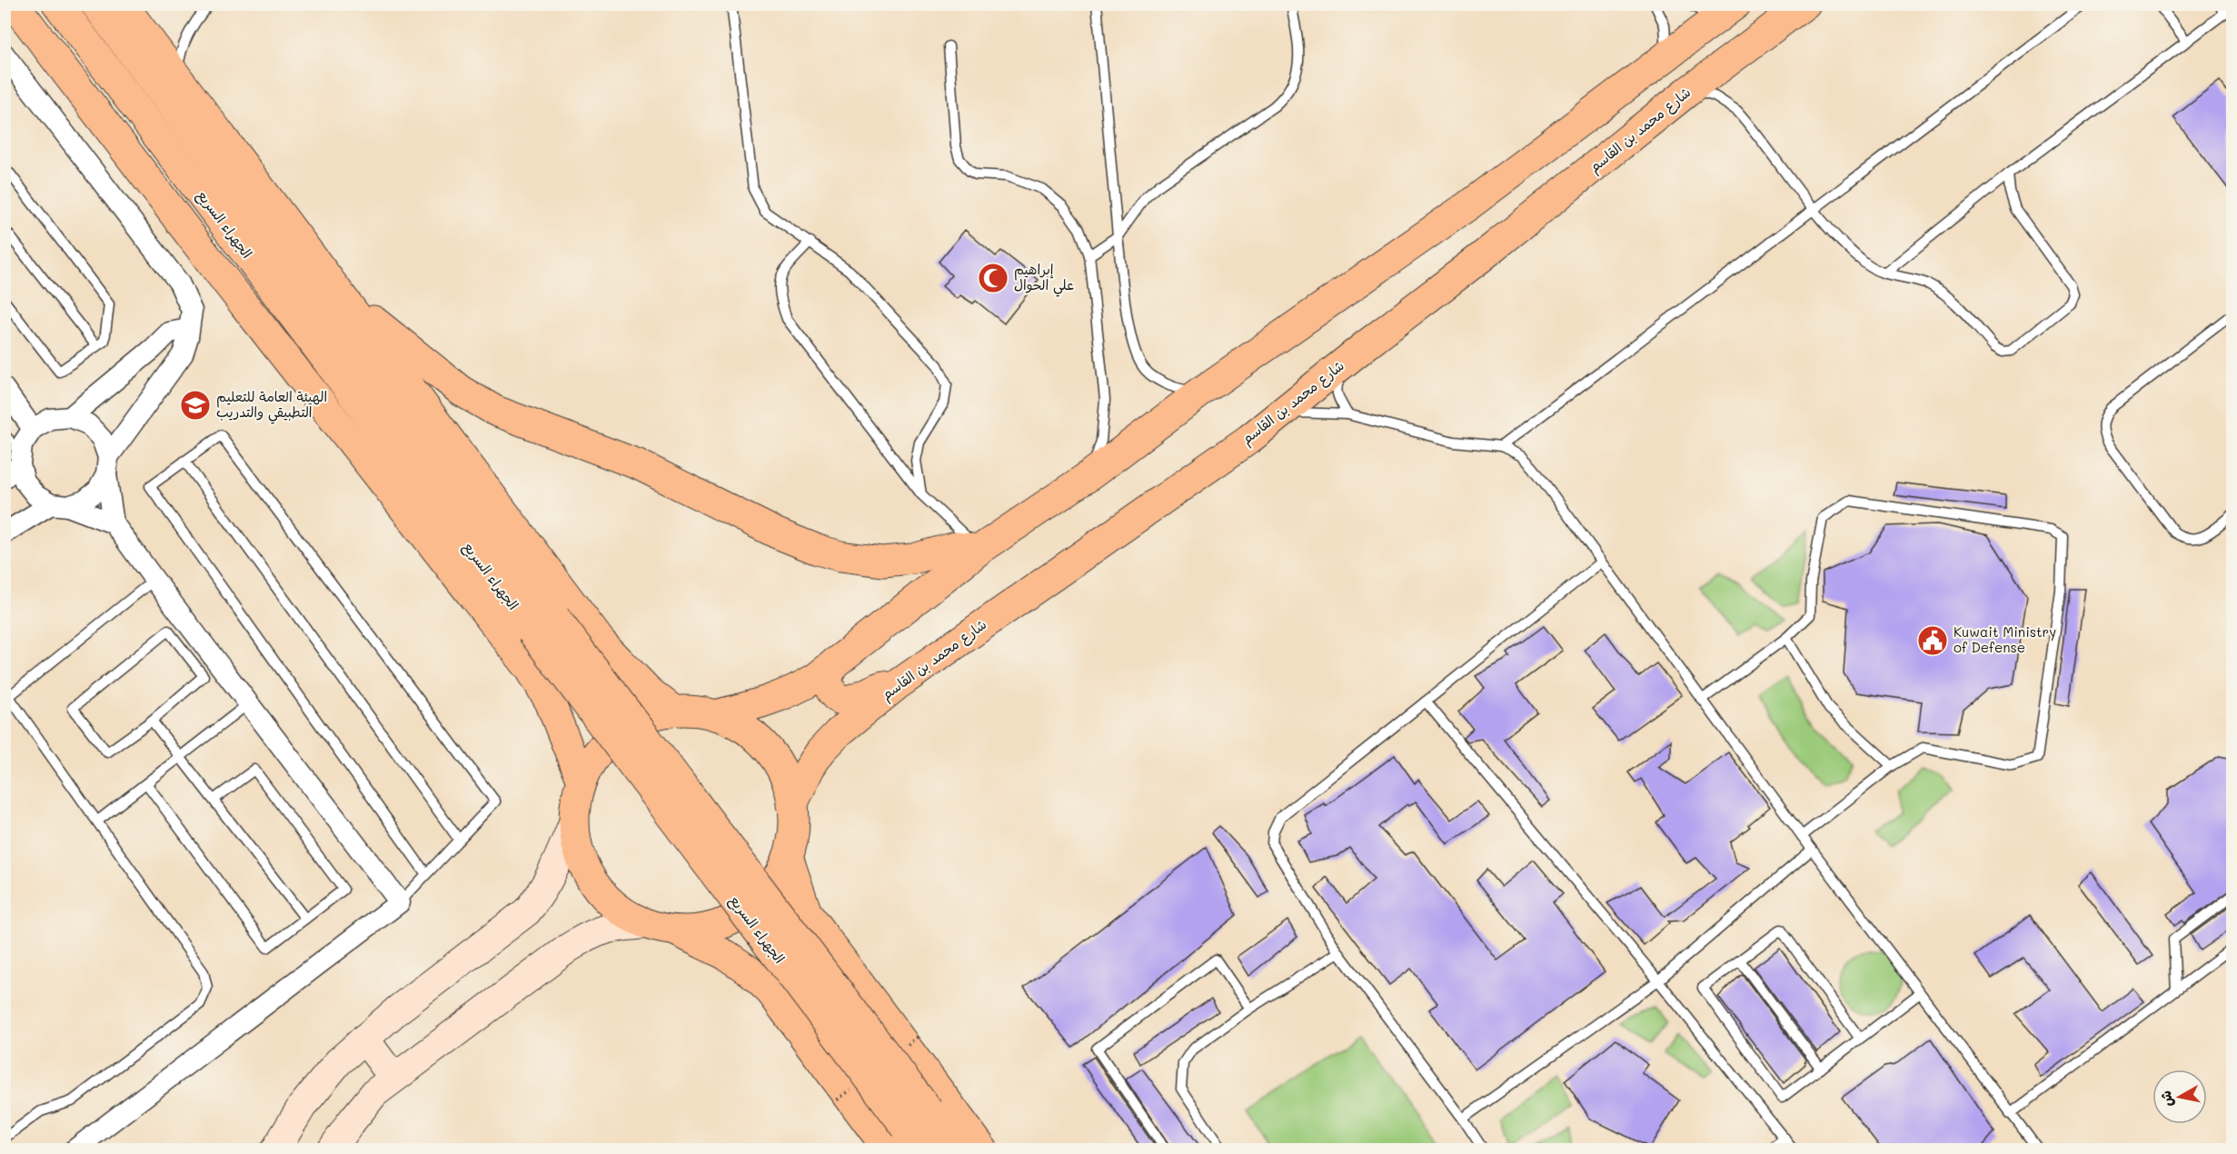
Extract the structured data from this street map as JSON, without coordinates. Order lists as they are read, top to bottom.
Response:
{
  "streets": {
    "main road": ["شارع محمد بن القاسم", "الجهراء السريع"]
  },
  "places": {
    "mosque": ["إبراهيم علي الحوال"],
    "school or university": ["الهيئة العامة للتعليم التطبيقي والتدريب"],
    "public building": ["Kuwait Ministry of Defense"]
  },
  "north": "left"
}
